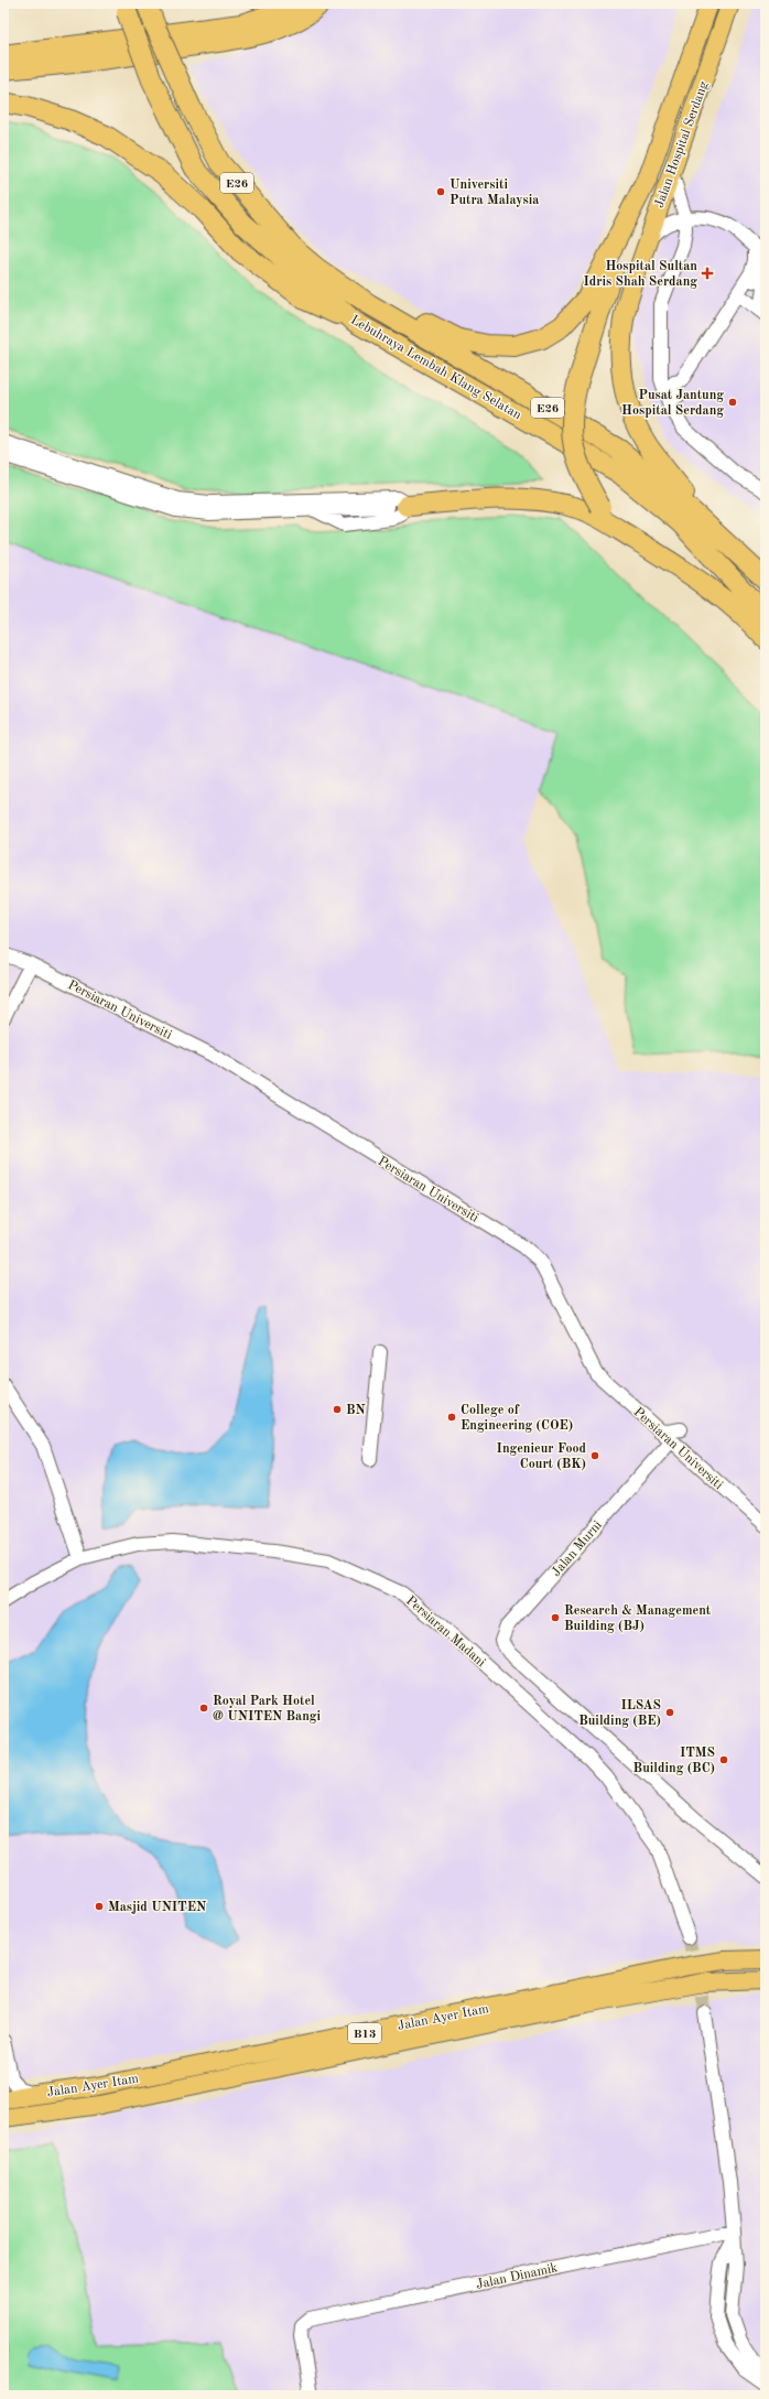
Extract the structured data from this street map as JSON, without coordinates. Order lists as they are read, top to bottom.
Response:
{
  "streets": {
    "highway": ["E26", "Lebuhraya Lembah Klang Selatan"],
    "main road": ["Jalan Hospital Serdang", "Jalan Ayer Itam", "B13"],
    "street": [
      "Persiaran Universiti",
      "Jalan Murni",
      "Persiaran Madani",
      "Jalan Dinamik"
    ]
  },
  "crossings": [
    ["Persiaran Universiti", "Jalan Murni"]
  ],
  "places": {
    "other": [
      "Universiti Putra Malaysia",
      "Pusat Jantung Hospital Serdang",
      "BN",
      "College of Engineering (COE)",
      "Ingenieur Food Court (BK)",
      "Research & Management Building (BJ)",
      "Royal Park Hotel @ UNITEN Bangi",
      "ILSAS Building (BE)",
      "ITMS Building (BC)",
      "Masjid UNITEN"
    ],
    "health": ["Hospital Sultan Idris Shah Serdang"]
  }
}
